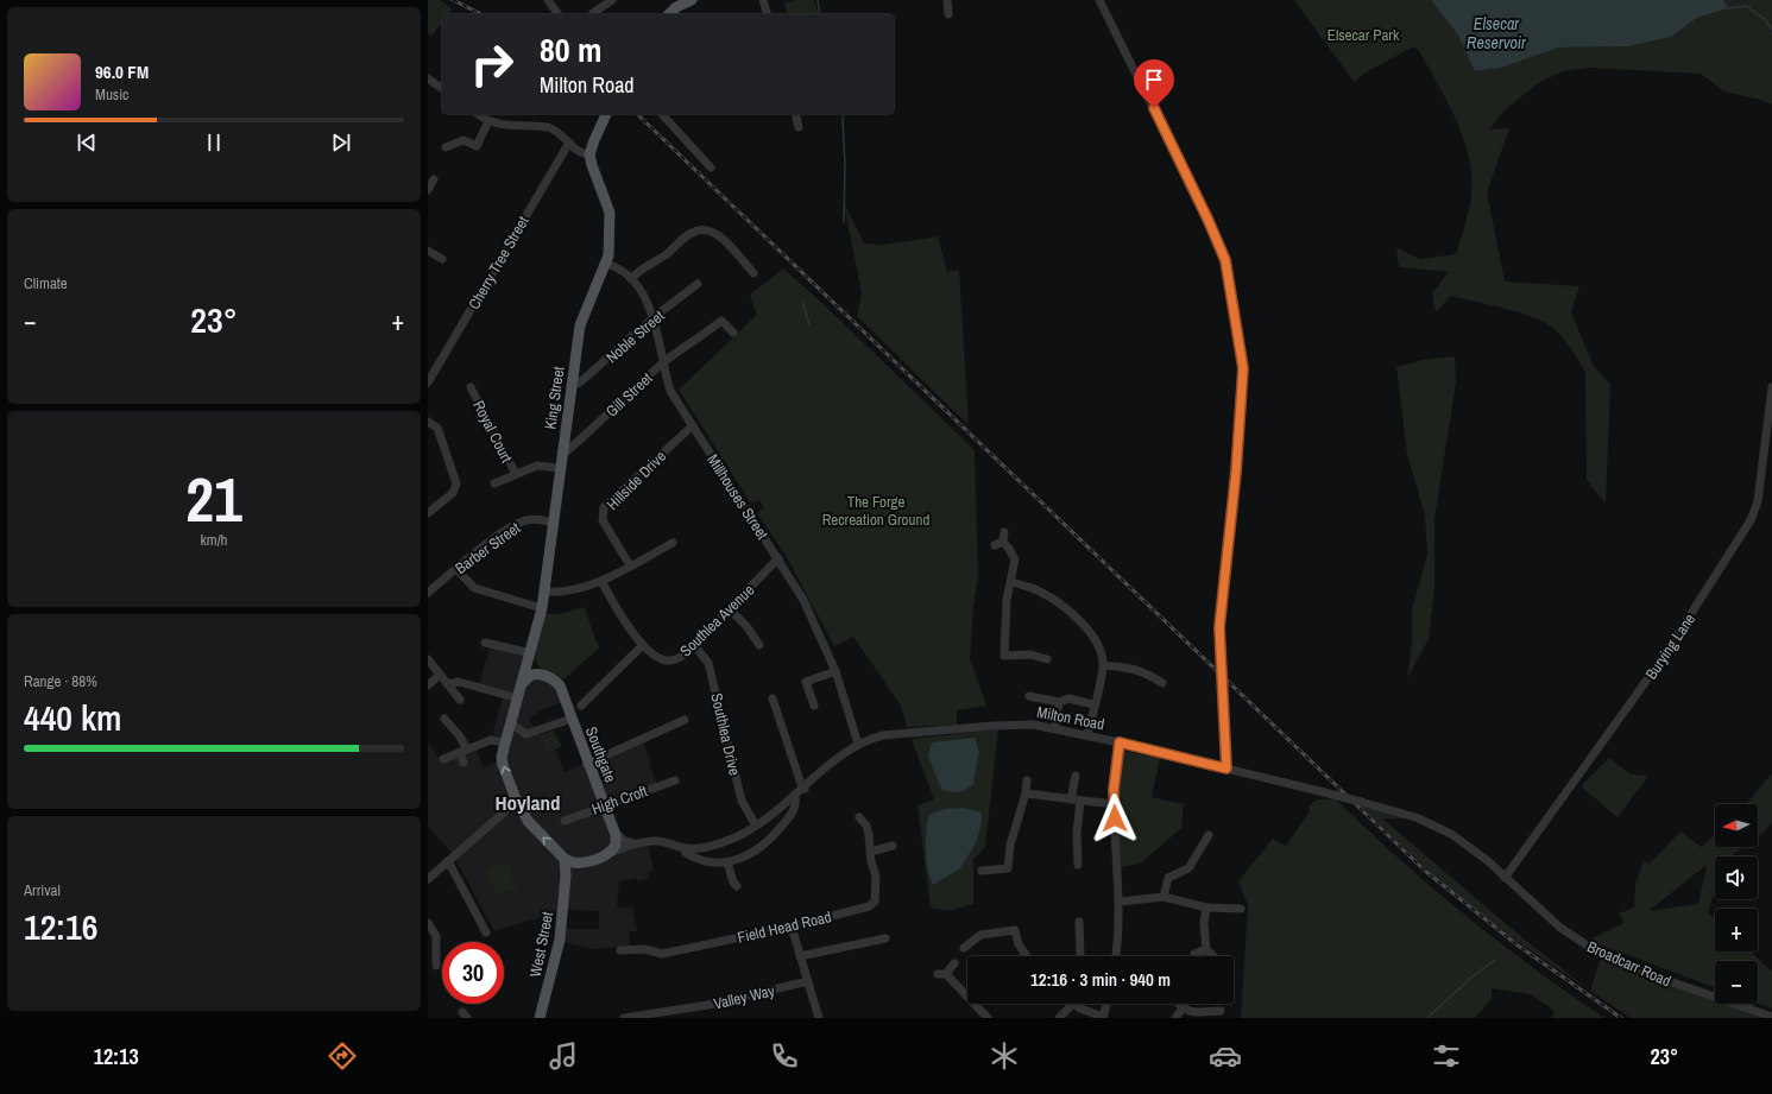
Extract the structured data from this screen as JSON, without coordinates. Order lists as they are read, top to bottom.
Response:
{
  "streets": {
    "main road": [
      "King Street",
      "Milton Road",
      "Southgate",
      "West Street"
    ],
    "street": [
      "Cherry Tree Street",
      "Noble Street",
      "Gill Street",
      "Royal Court",
      "Hillside Drive",
      "Millhouses Street",
      "Barber Street",
      "Southlea Avenue",
      "Burying Lane",
      "Southlea Drive",
      "High Croft",
      "Field Head Road",
      "Broadcarr Road",
      "Valley Way"
    ]
  },
  "crossings": [
    ["Noble Street", "King Street"],
    ["Noble Street", "Millhouses Street"],
    ["Gill Street", "King Street"],
    ["Gill Street", "Millhouses Street"],
    ["King Street", "Millhouses Street"],
    ["King Street", "Barber Street"],
    ["King Street", "West Street"],
    ["Hillside Drive", "Millhouses Street"],
    ["Millhouses Street", "Southlea Avenue"],
    ["Millhouses Street", "Milton Road"],
    ["Southlea Avenue", "Southlea Drive"],
    ["Burying Lane", "Milton Road"],
    ["Burying Lane", "Broadcarr Road"],
    ["Milton Road", "Southlea Drive"],
    ["Milton Road", "Broadcarr Road"],
    ["Southgate", "High Croft"]
  ],
  "districts": ["Hoyland"],
  "water": ["Elsecar Reservoir"],
  "parks": ["Elsecar Park", "The Forge Recreation Ground"],
  "north": "left",
  "page": {
    "turn": ["80 m", "Milton Road"],
    "song": ["96.0 FM", "Music"],
    "tile": [
      "Climate",
      ["21", "km/h"],
      ["Range · 88%", "440 km"],
      ["Arrival", "12:16"]
    ],
    "heat": ["−", "23°", "+"],
    "map_buttons": ["+", "−"],
    "limit": "30",
    "trip": "12:16 · 3 min · 940 m",
    "tabs": ["12:13", "23°"]
  }
}
